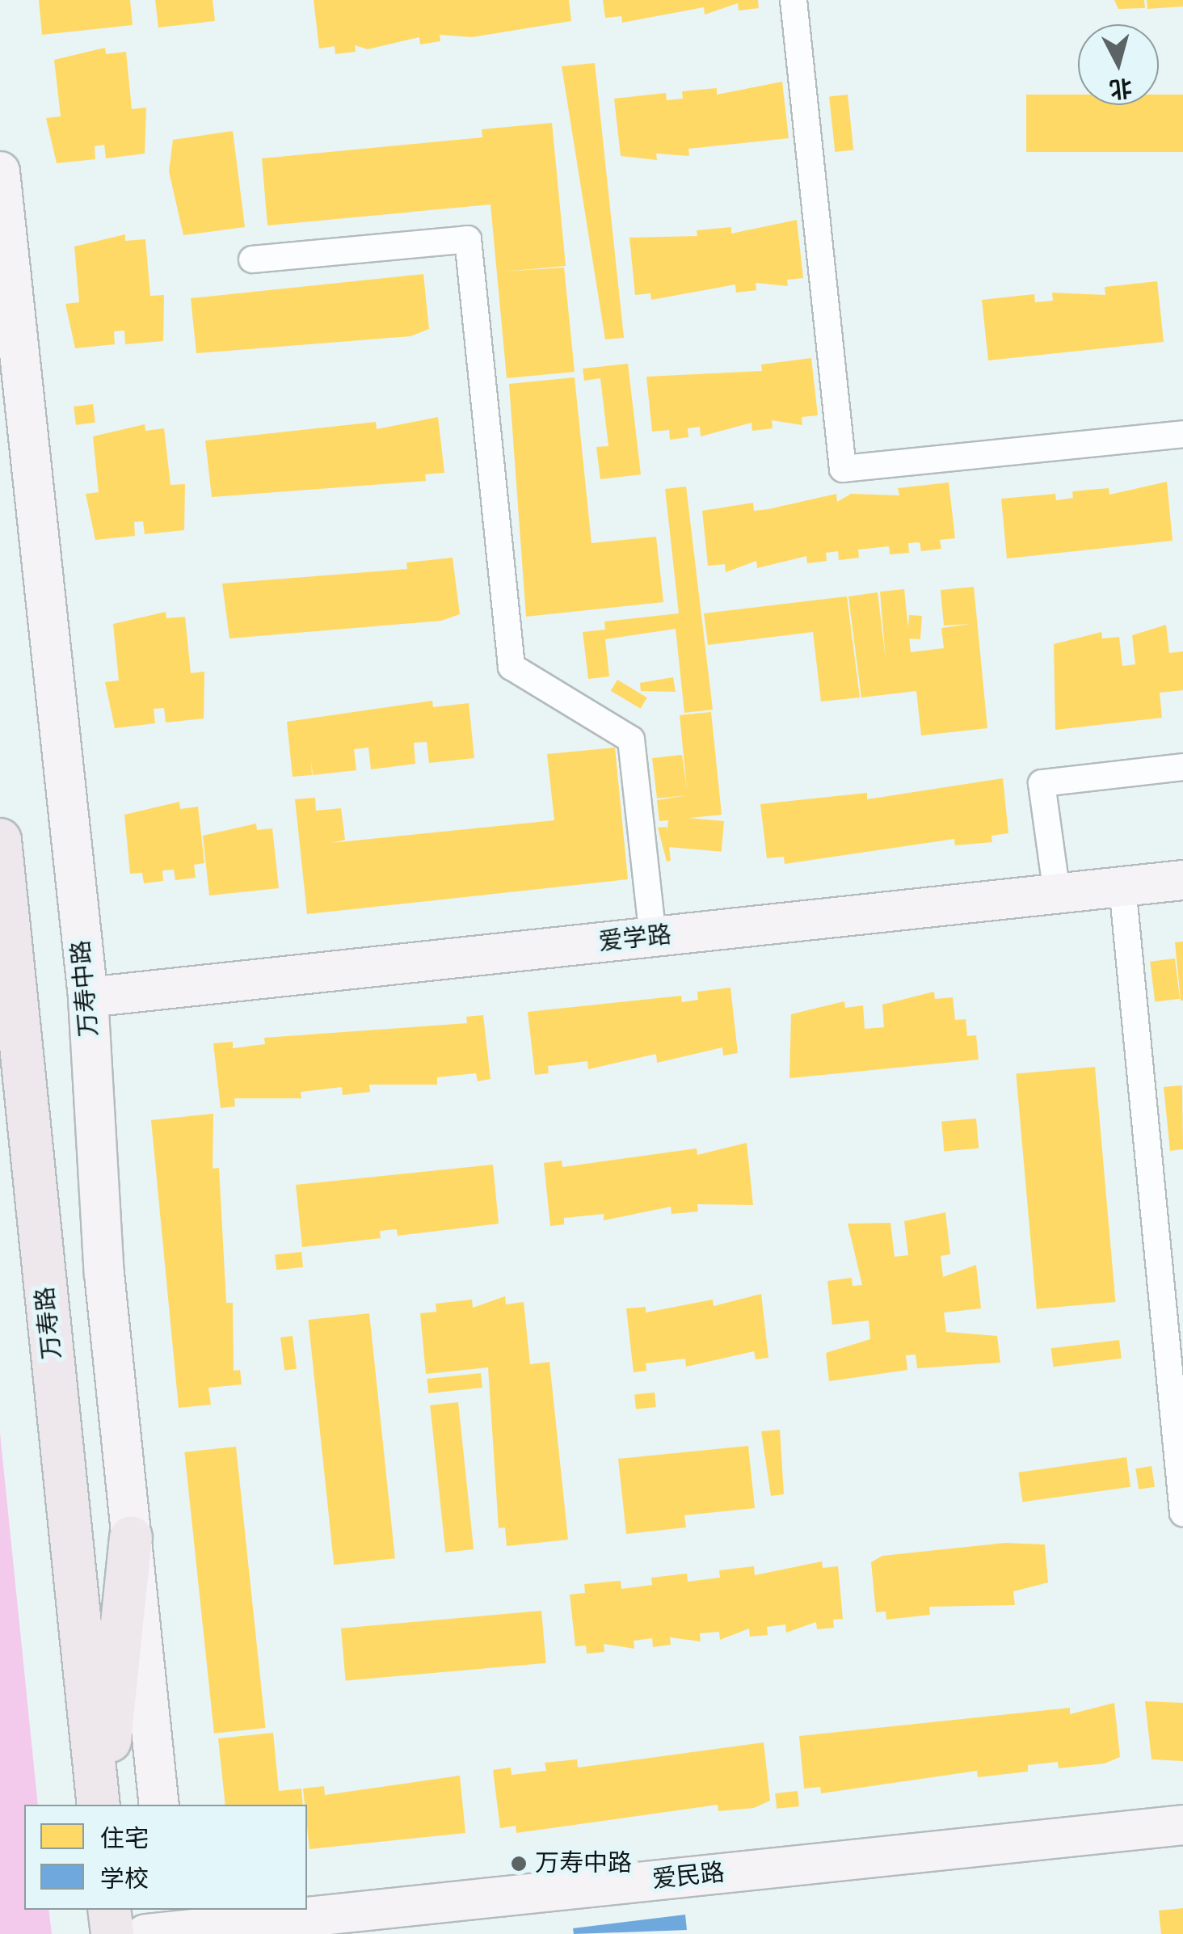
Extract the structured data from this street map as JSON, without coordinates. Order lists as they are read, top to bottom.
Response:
{
  "streets": {
    "main road": ["万寿路"],
    "street": ["爱学路", "万寿中路", "爱民路"]
  },
  "crossings": [
    ["爱学路", "万寿中路"]
  ],
  "places": ["万寿中路"],
  "legend": ["住宅", "学校"],
  "north": "bottom"
}
